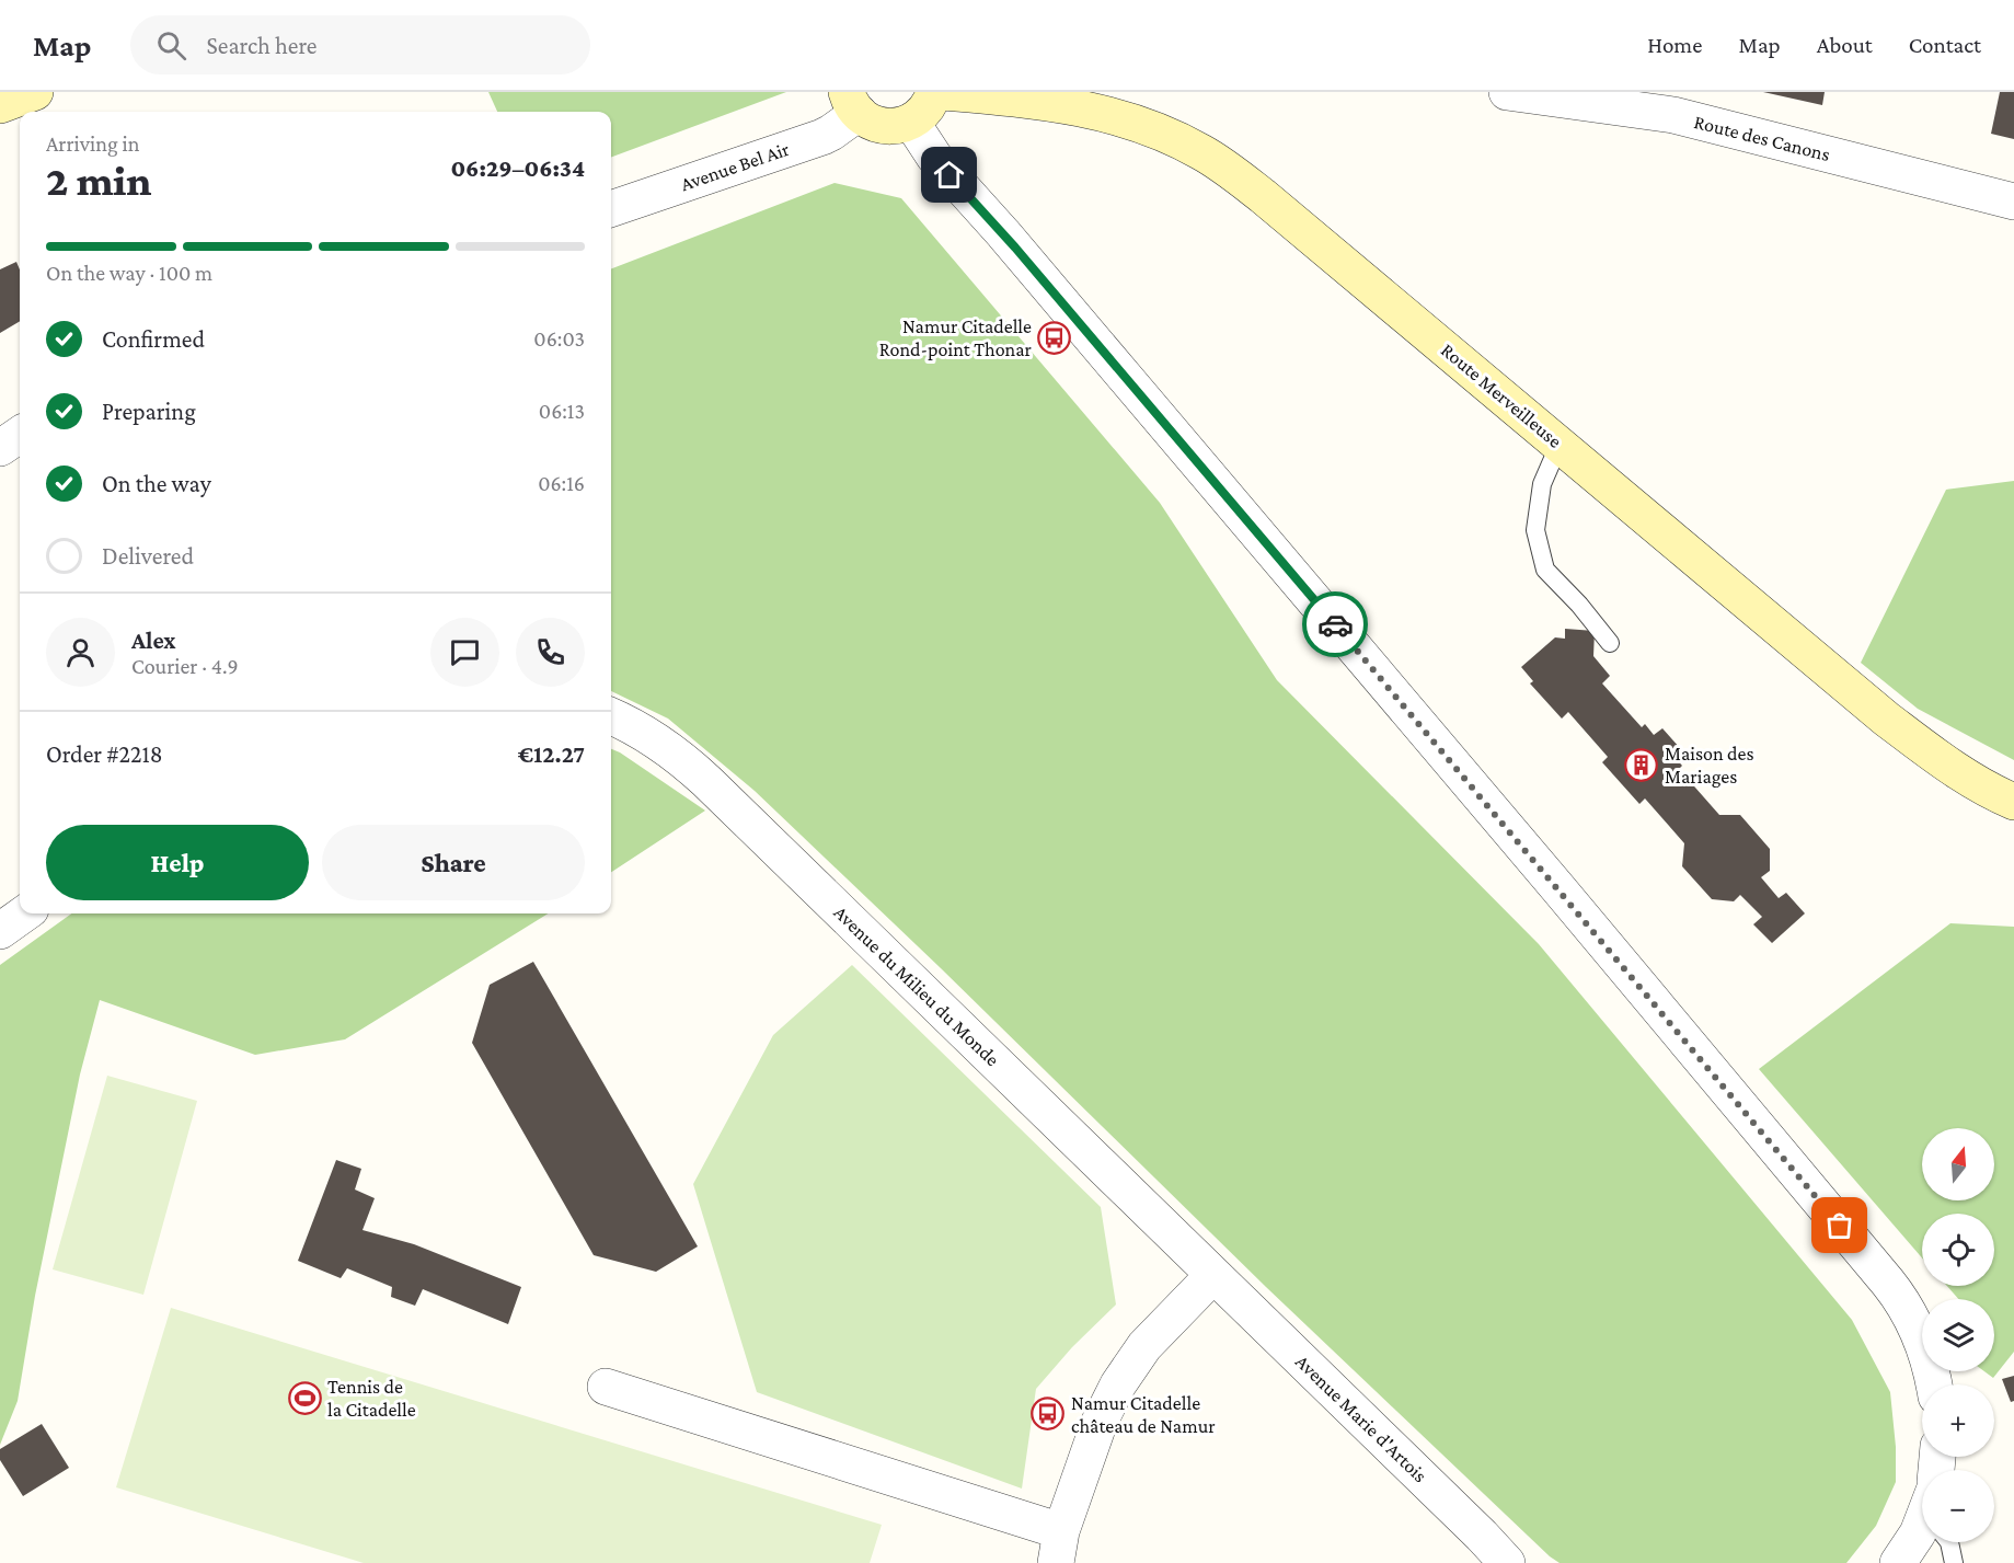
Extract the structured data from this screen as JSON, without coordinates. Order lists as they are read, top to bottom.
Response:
{
  "streets": {
    "main road": ["Route Merveilleuse"],
    "street": [
      "Route des Canons",
      "Avenue Bel Air",
      "Avenue du Milieu du Monde",
      "Avenue Marie d'Artois"
    ]
  },
  "crossings": [
    ["Avenue du Milieu du Monde", "Avenue Marie d'Artois"]
  ],
  "places": {
    "bus stop": ["Namur Citadelle Rond-point Thonar", "Namur Citadelle château de Namur"],
    "building": ["Maison des Mariages"],
    "sports": ["Tennis de la Citadelle"]
  },
  "north": "top",
  "page": {
    "header": "Map",
    "search": "Search here",
    "nav": [
      "Home",
      "Map",
      "About",
      "Contact"
    ],
    "heading": ["2 min", "Arriving in", "06:29–06:34"],
    "panel": [
      "Alex",
      "Courier · 4.9",
      "Order #2218",
      "€12.27"
    ],
    "bar": "On the way · 100 m",
    "list": [
      ["Confirmed", "06:03"],
      ["Preparing", "06:13"],
      ["On the way", "06:16"],
      "Delivered"
    ],
    "buttons": ["Help", "Share"],
    "map_buttons": ["+", "−"]
  }
}
